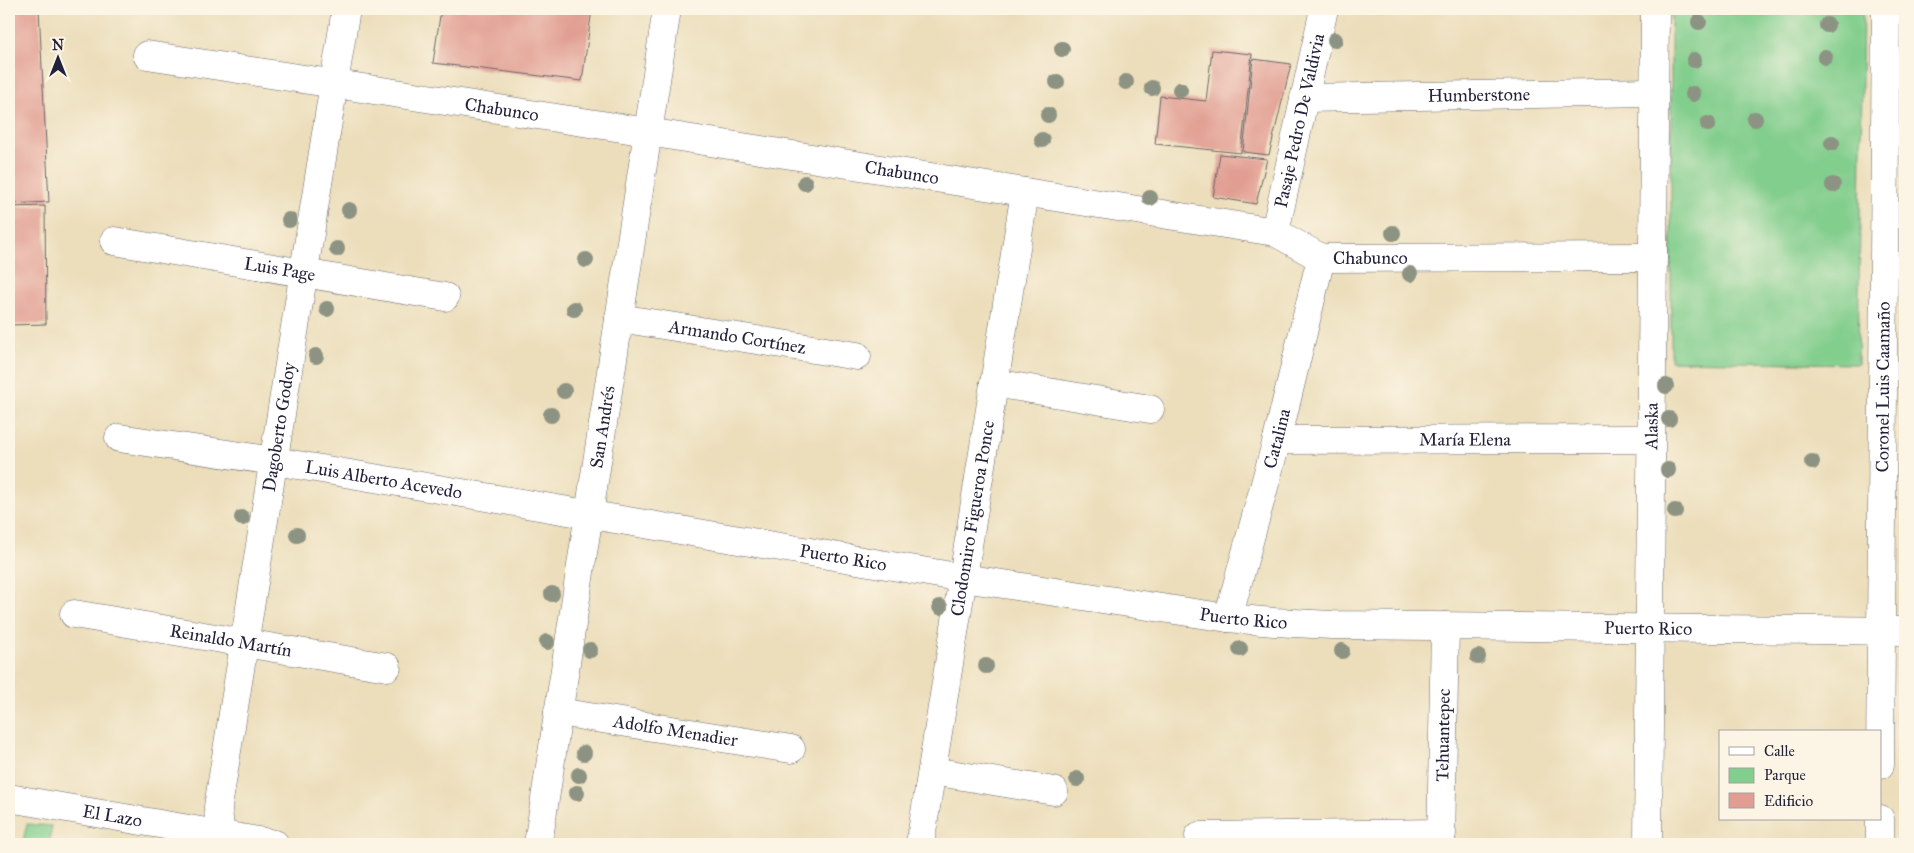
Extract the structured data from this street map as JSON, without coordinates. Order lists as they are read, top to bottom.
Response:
{
  "streets": {
    "street": [
      "Humberstone",
      "Chabunco",
      "Pasaje Pedro De Valdivia",
      "Luis Page",
      "Armando Cortínez",
      "Coronel Luis Caamaño",
      "Dagoberto Godoy",
      "San Andrés",
      "Alaska",
      "Catalina",
      "María Elena",
      "Luis Alberto Acevedo",
      "Clodomiro Figueroa Ponce",
      "Puerto Rico",
      "Reinaldo Martín",
      "Adolfo Menadier",
      "Tehuantepec",
      "El Lazo"
    ]
  },
  "crossings": [
    ["Humberstone", "Pasaje Pedro De Valdivia"],
    ["Humberstone", "Alaska"],
    ["Chabunco", "Pasaje Pedro De Valdivia"],
    ["Chabunco", "Dagoberto Godoy"],
    ["Chabunco", "San Andrés"],
    ["Chabunco", "Alaska"],
    ["Chabunco", "Catalina"],
    ["Chabunco", "Clodomiro Figueroa Ponce"],
    ["Luis Page", "Dagoberto Godoy"],
    ["Armando Cortínez", "San Andrés"],
    ["Coronel Luis Caamaño", "Puerto Rico"],
    ["Dagoberto Godoy", "Luis Alberto Acevedo"],
    ["Dagoberto Godoy", "Reinaldo Martín"],
    ["Dagoberto Godoy", "El Lazo"],
    ["San Andrés", "Luis Alberto Acevedo"],
    ["San Andrés", "Puerto Rico"],
    ["San Andrés", "Adolfo Menadier"],
    ["Alaska", "María Elena"],
    ["Alaska", "Puerto Rico"],
    ["Catalina", "María Elena"],
    ["Catalina", "Puerto Rico"],
    ["Luis Alberto Acevedo", "Puerto Rico"],
    ["Clodomiro Figueroa Ponce", "Puerto Rico"],
    ["Puerto Rico", "Tehuantepec"]
  ],
  "legend": ["Calle", "Parque", "Edificio"],
  "north": "top"
}
